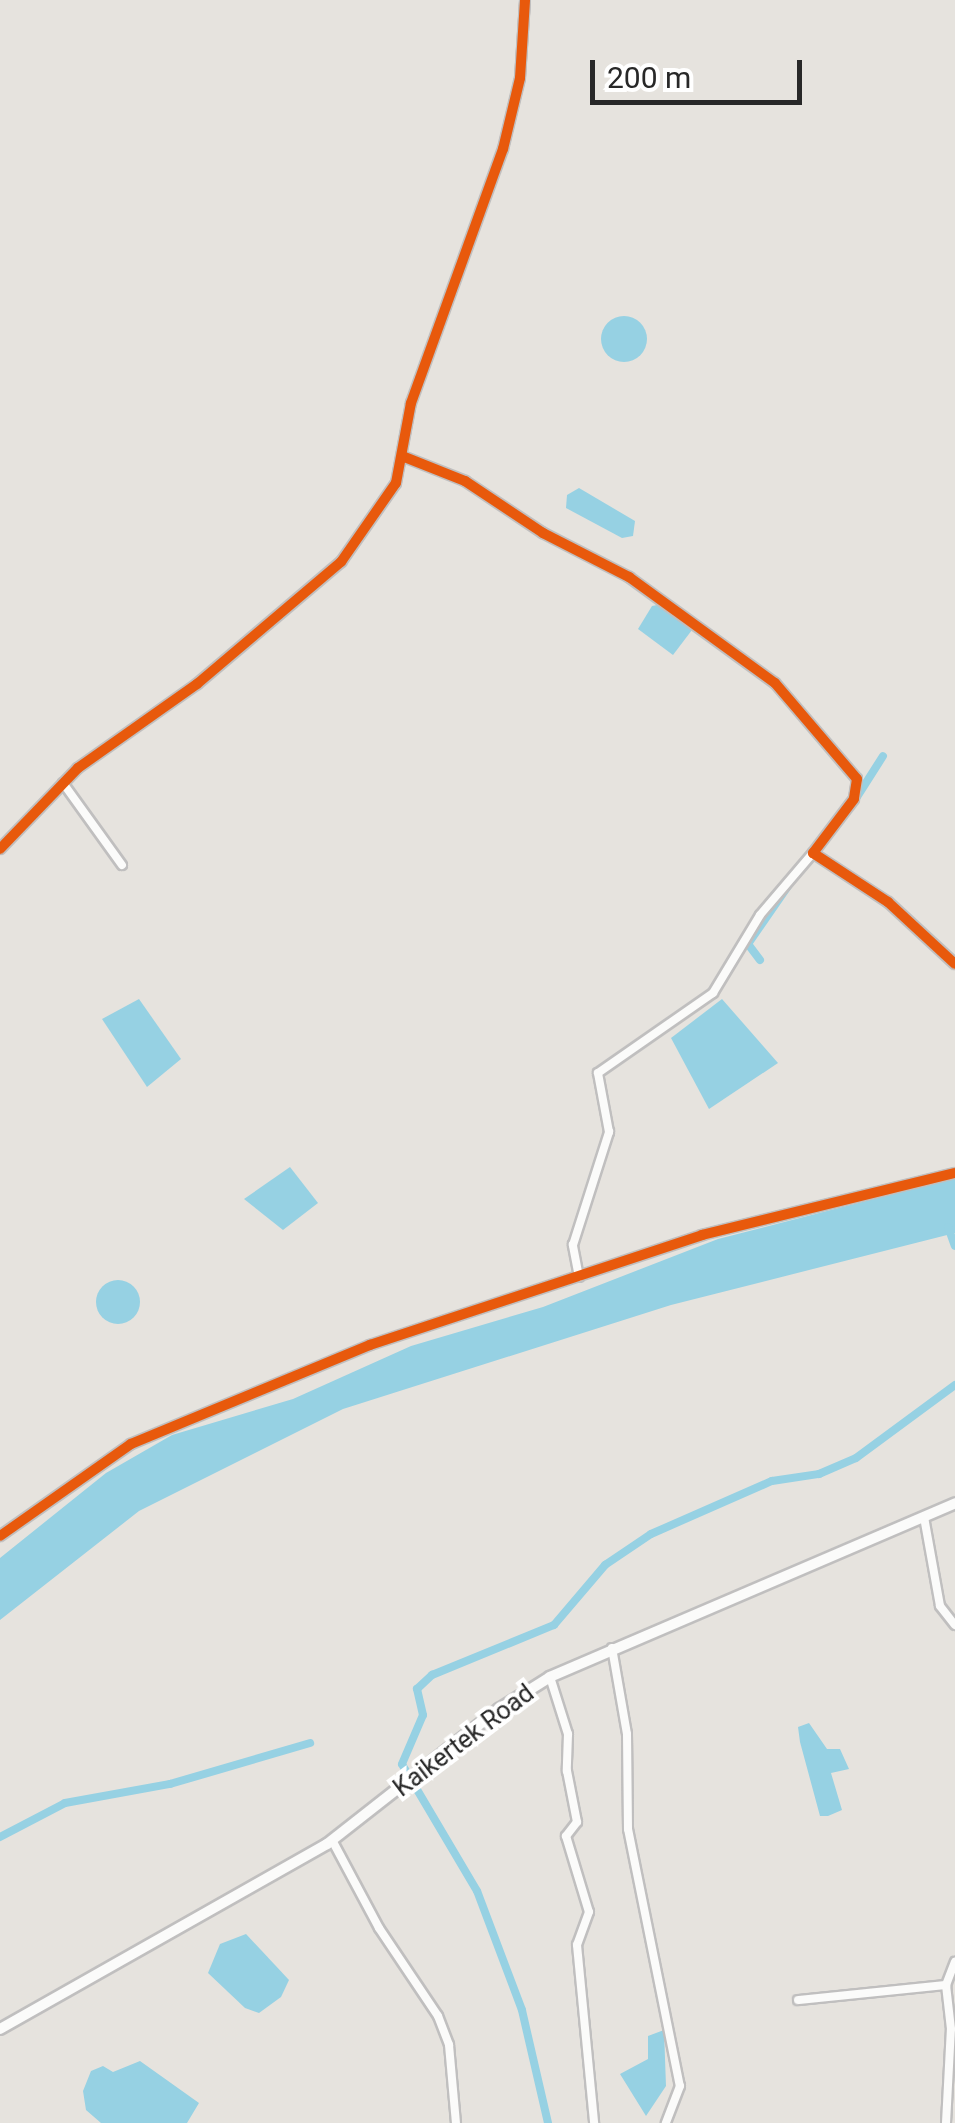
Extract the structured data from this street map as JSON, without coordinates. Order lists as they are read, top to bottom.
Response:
{
  "streets": {
    "main road": ["Kaikertek Road"]
  },
  "scale_bar": "200 m"
}
